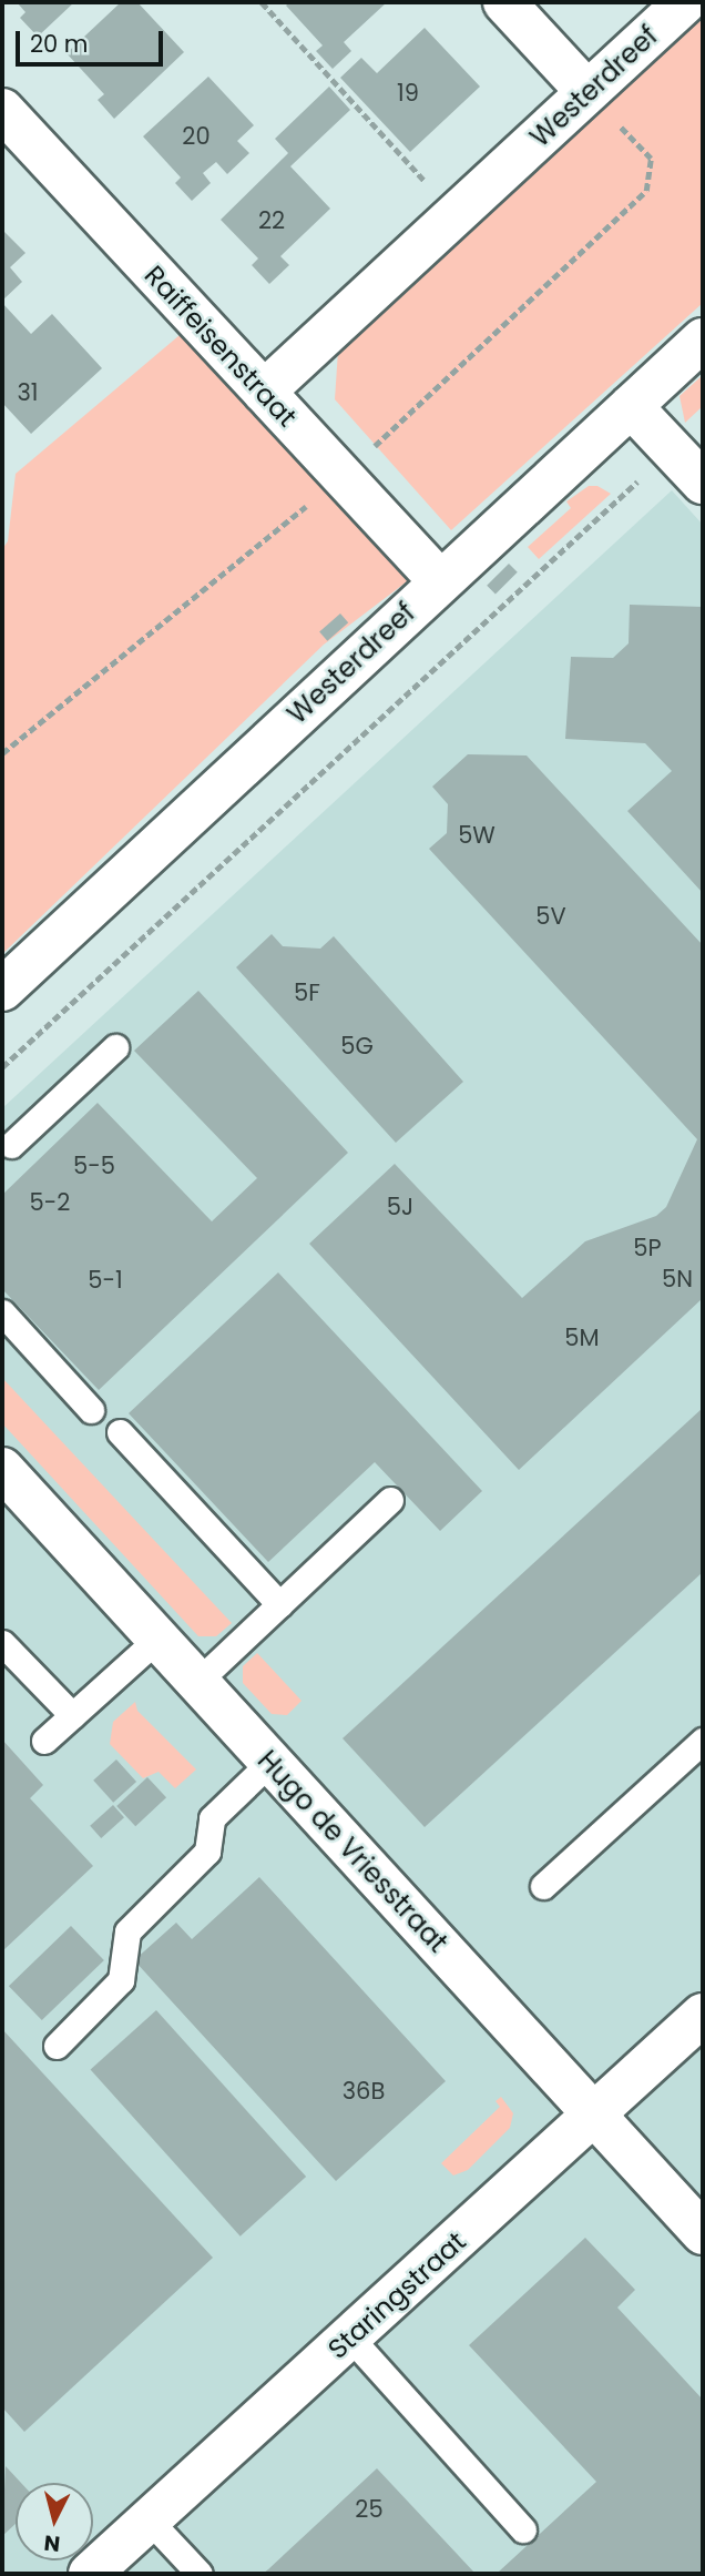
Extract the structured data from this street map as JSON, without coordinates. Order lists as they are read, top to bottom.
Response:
{
  "streets": {
    "street": [
      "Westerdreef",
      "Raiffeisenstraat",
      "Hugo de Vriesstraat",
      "Staringstraat"
    ]
  },
  "crossings": [
    ["Westerdreef", "Raiffeisenstraat"],
    ["Hugo de Vriesstraat", "Staringstraat"]
  ],
  "house_numbers": [
    "19",
    "20",
    "22",
    "31",
    "5W",
    "5V",
    "5F",
    "5G",
    "5-5",
    "5-2",
    "5J",
    "5P",
    "5N",
    "5-1",
    "5M",
    "36B",
    "25"
  ],
  "scale_bar": "20 m",
  "north": "bottom"
}
